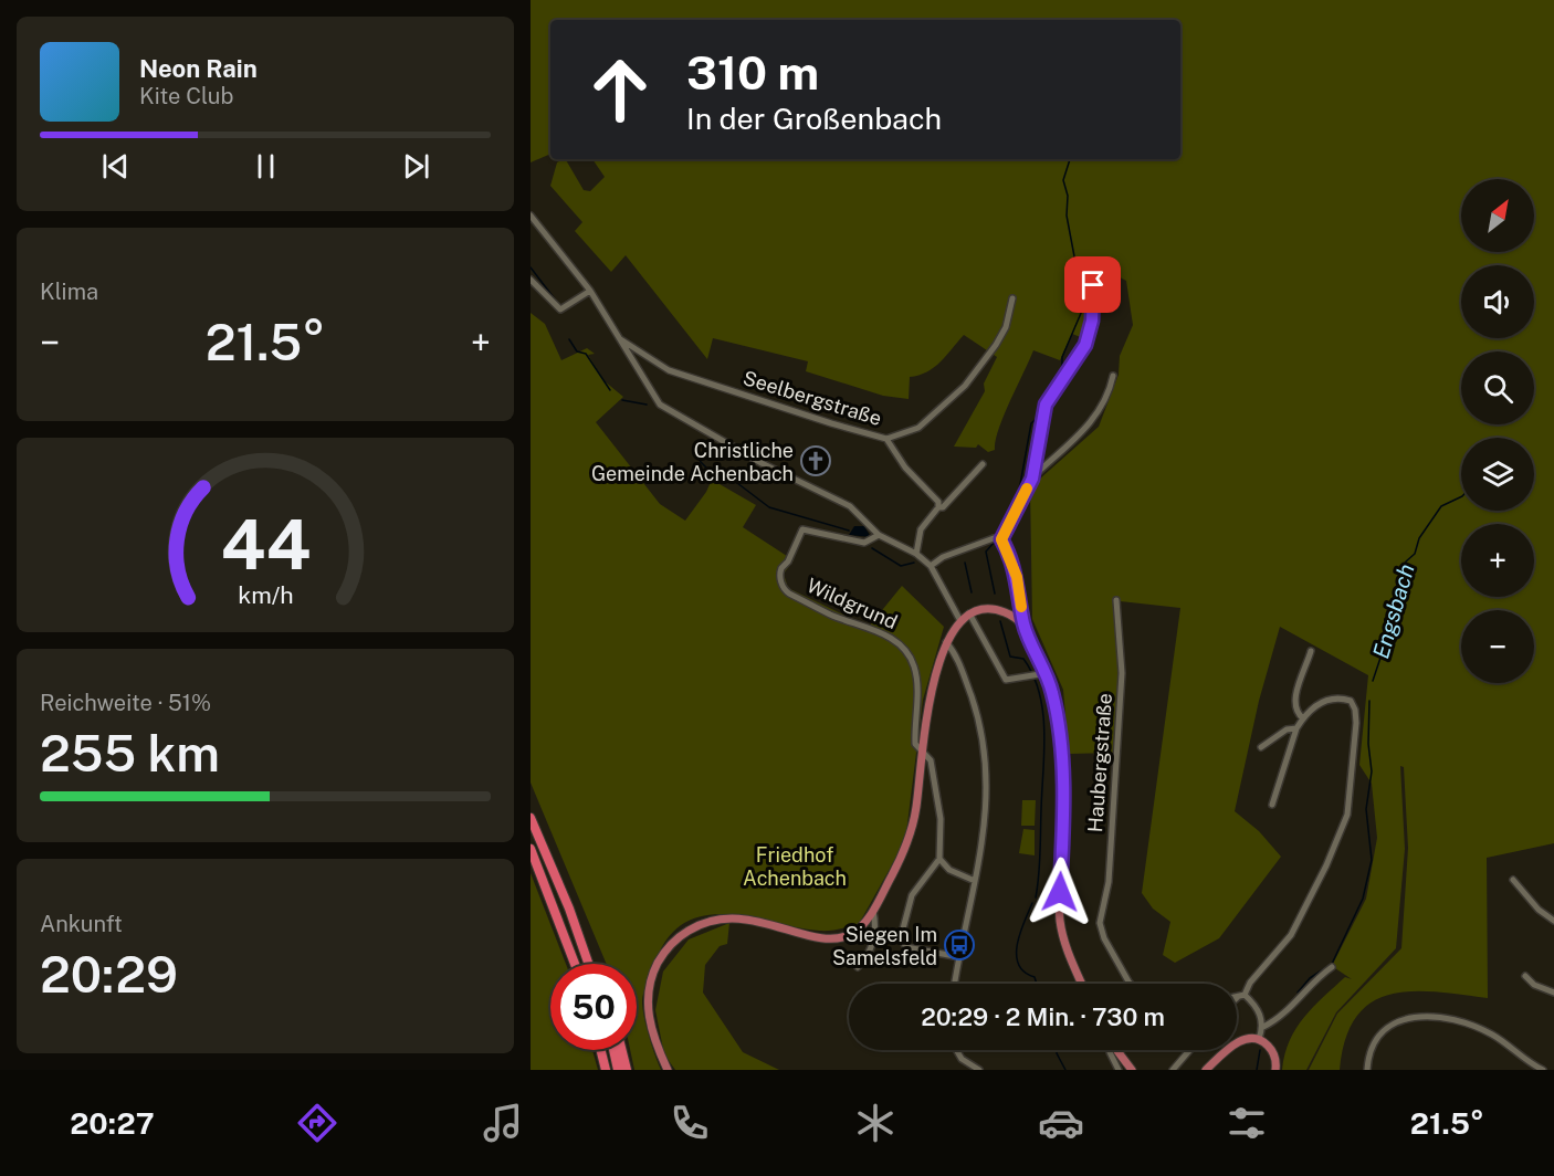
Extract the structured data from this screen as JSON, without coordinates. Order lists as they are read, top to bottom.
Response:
{
  "streets": {
    "street": ["Seelbergstraße", "Wildgrund", "Haubergstraße"]
  },
  "water": ["Engsbach"],
  "parks": ["Friedhof Achenbach"],
  "places": {
    "church": ["Christliche Gemeinde Achenbach"],
    "bus stop": ["Siegen Im Samelsfeld"]
  },
  "north": "top right",
  "page": {
    "turn": ["310 m", "In der Großenbach"],
    "song": ["Neon Rain", "Kite Club"],
    "map_buttons": ["+", "−"],
    "tile": [
      "Klima",
      ["Reichweite · 51%", "255 km"],
      ["Ankunft", "20:29"]
    ],
    "heat": ["−", "21.5°", "+"],
    "limit": "50",
    "trip": "20:29 · 2 Min. · 730 m",
    "tabs": ["20:27", "21.5°"],
    "gauge": ["44", "km/h"]
  }
}
